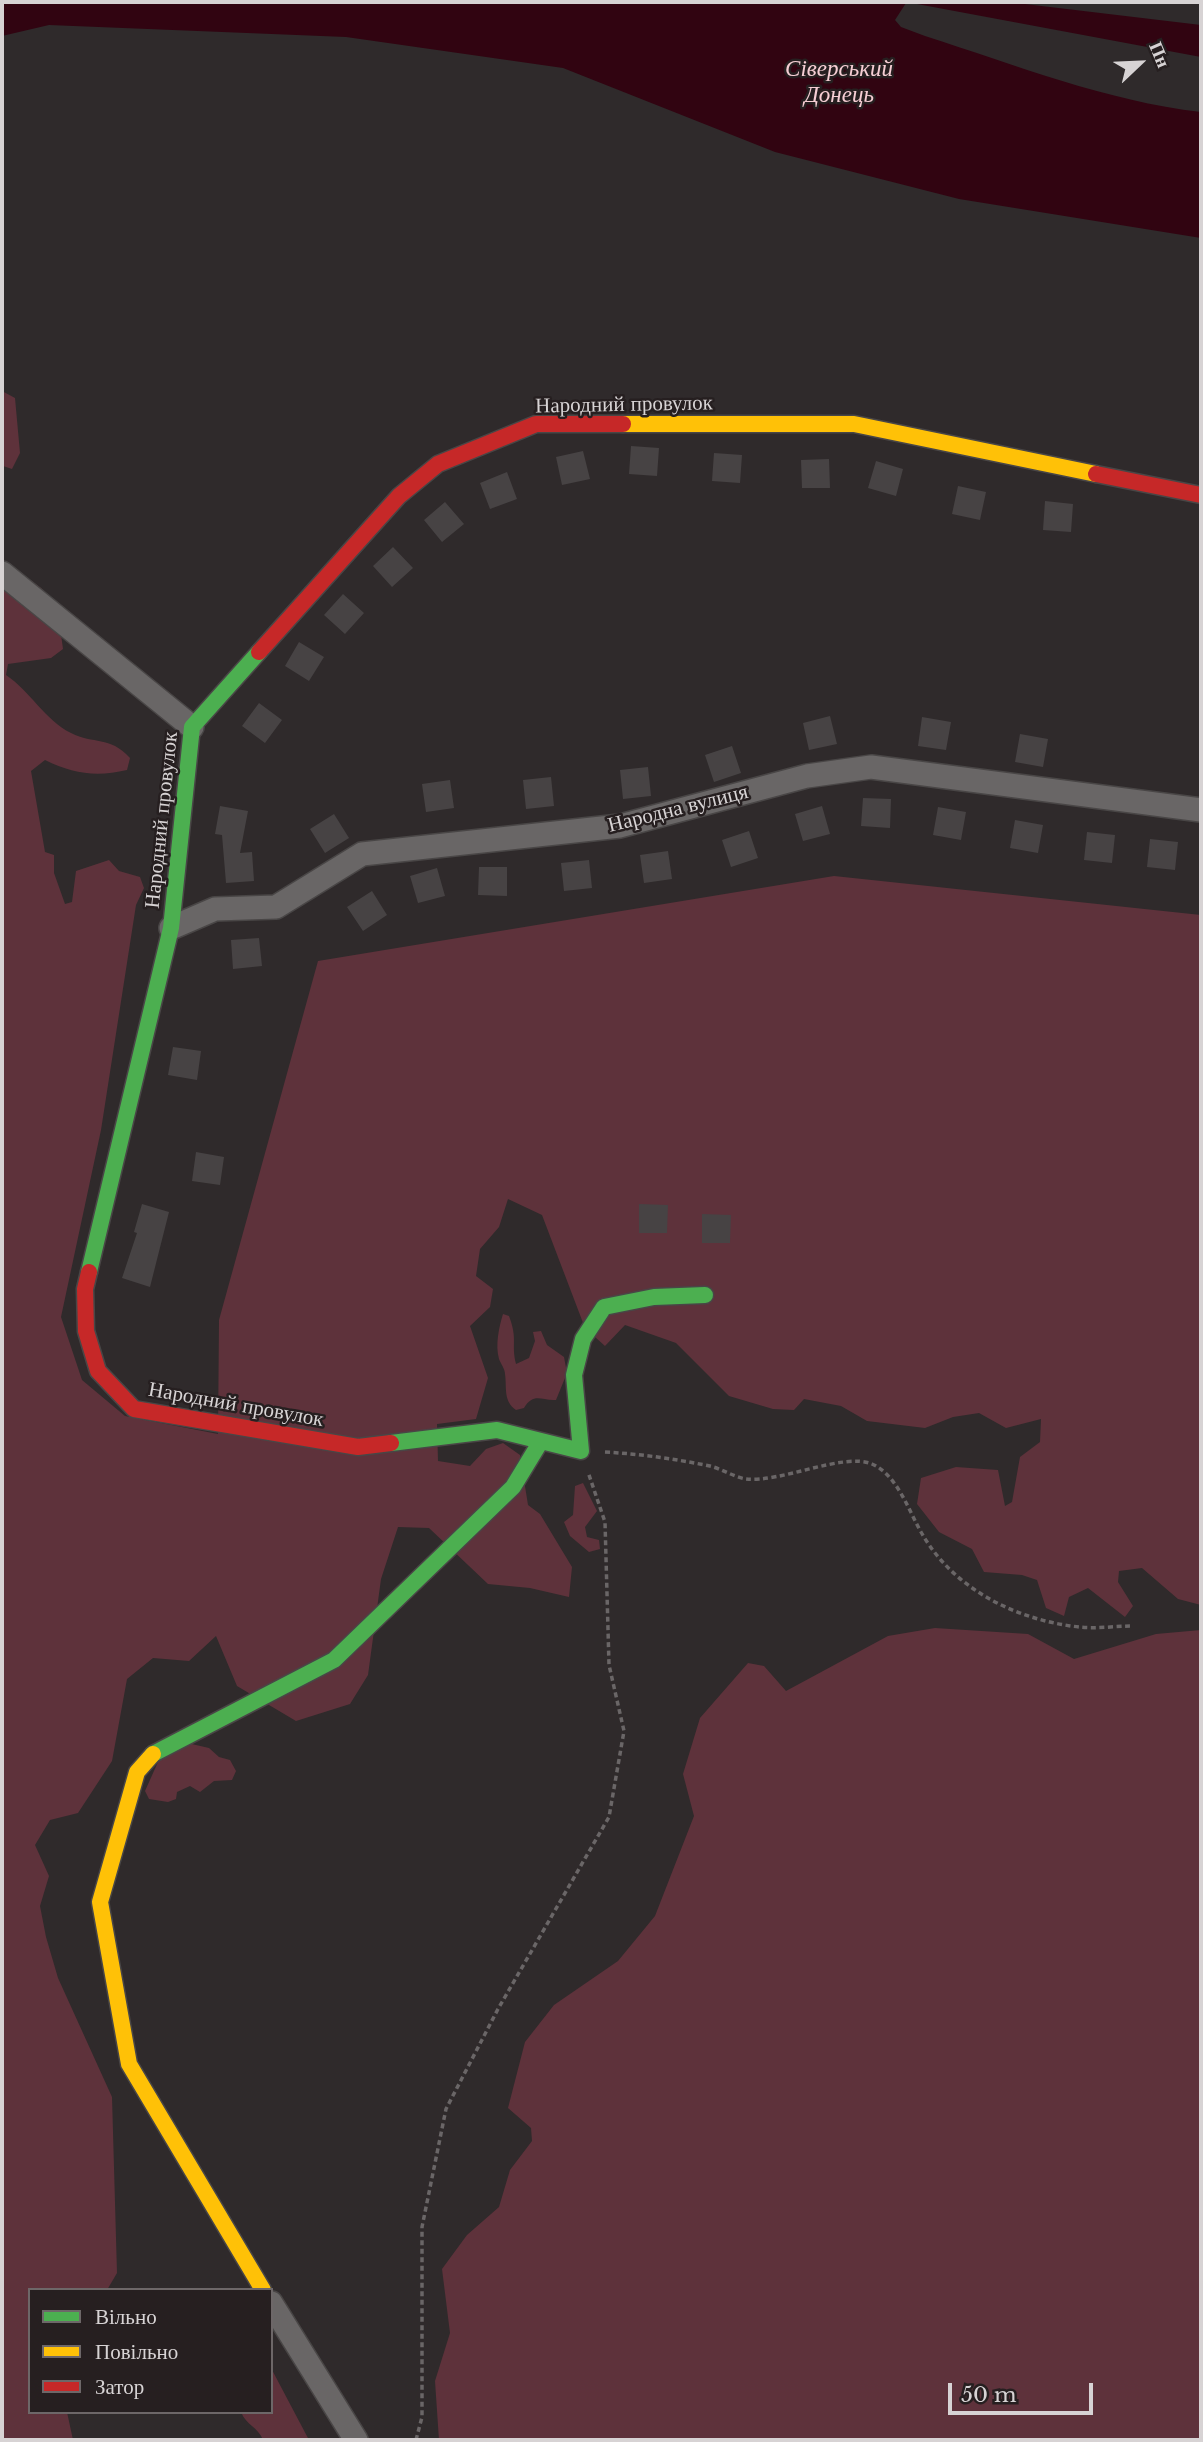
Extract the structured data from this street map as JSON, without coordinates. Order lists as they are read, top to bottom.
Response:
{
  "streets": {
    "street": ["Народний провулок", "Народна вулиця"]
  },
  "crossings": [
    ["Народний провулок", "Народна вулиця"]
  ],
  "water": ["Сіверський Донець"],
  "legend": ["Вільно", "Повільно", "Затор"],
  "scale_bar": "50 m",
  "north": "top right"
}
